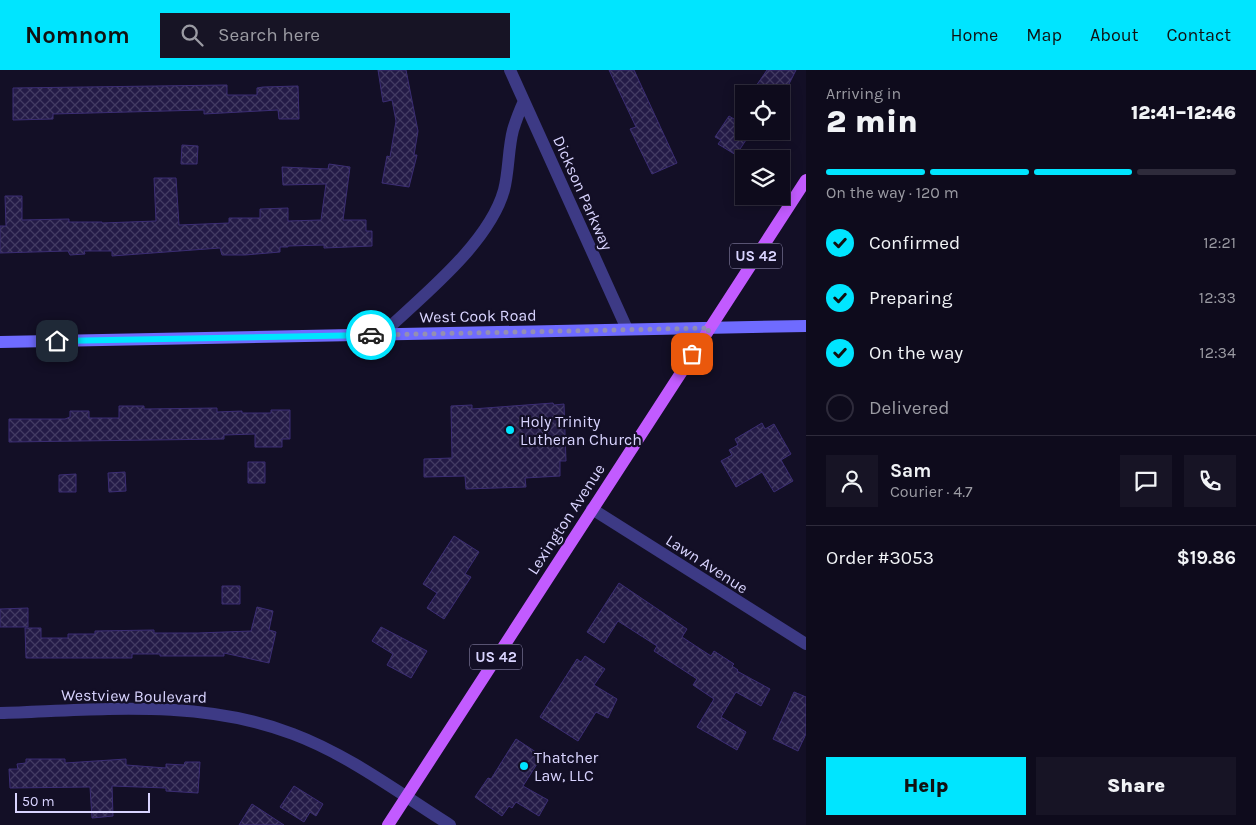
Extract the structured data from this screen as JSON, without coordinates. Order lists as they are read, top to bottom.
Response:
{
  "streets": {
    "main road": ["US 42", "West Cook Road", "Lexington Avenue"],
    "street": ["Dickson Parkway", "Lawn Avenue", "Westview Boulevard"]
  },
  "crossings": [
    ["Dickson Parkway", "West Cook Road"],
    ["West Cook Road", "Lexington Avenue"],
    ["Lexington Avenue", "Lawn Avenue"],
    ["Lexington Avenue", "Westview Boulevard"]
  ],
  "places": ["Holy Trinity Lutheran Church", "Thatcher Law, LLC"],
  "scale_bar": "50 m",
  "page": {
    "header": "Nomnom",
    "search": "Search here",
    "nav": [
      "Home",
      "Map",
      "About",
      "Contact"
    ],
    "heading": ["2 min", "Arriving in", "12:41–12:46"],
    "panel": [
      "Sam",
      "Courier · 4.7",
      "Order #3053",
      "$19.86"
    ],
    "bar": "On the way · 120 m",
    "list": [
      ["Confirmed", "12:21"],
      ["Preparing", "12:33"],
      ["On the way", "12:34"],
      "Delivered"
    ],
    "buttons": ["Help", "Share"],
    "scale": "50 m"
  }
}
